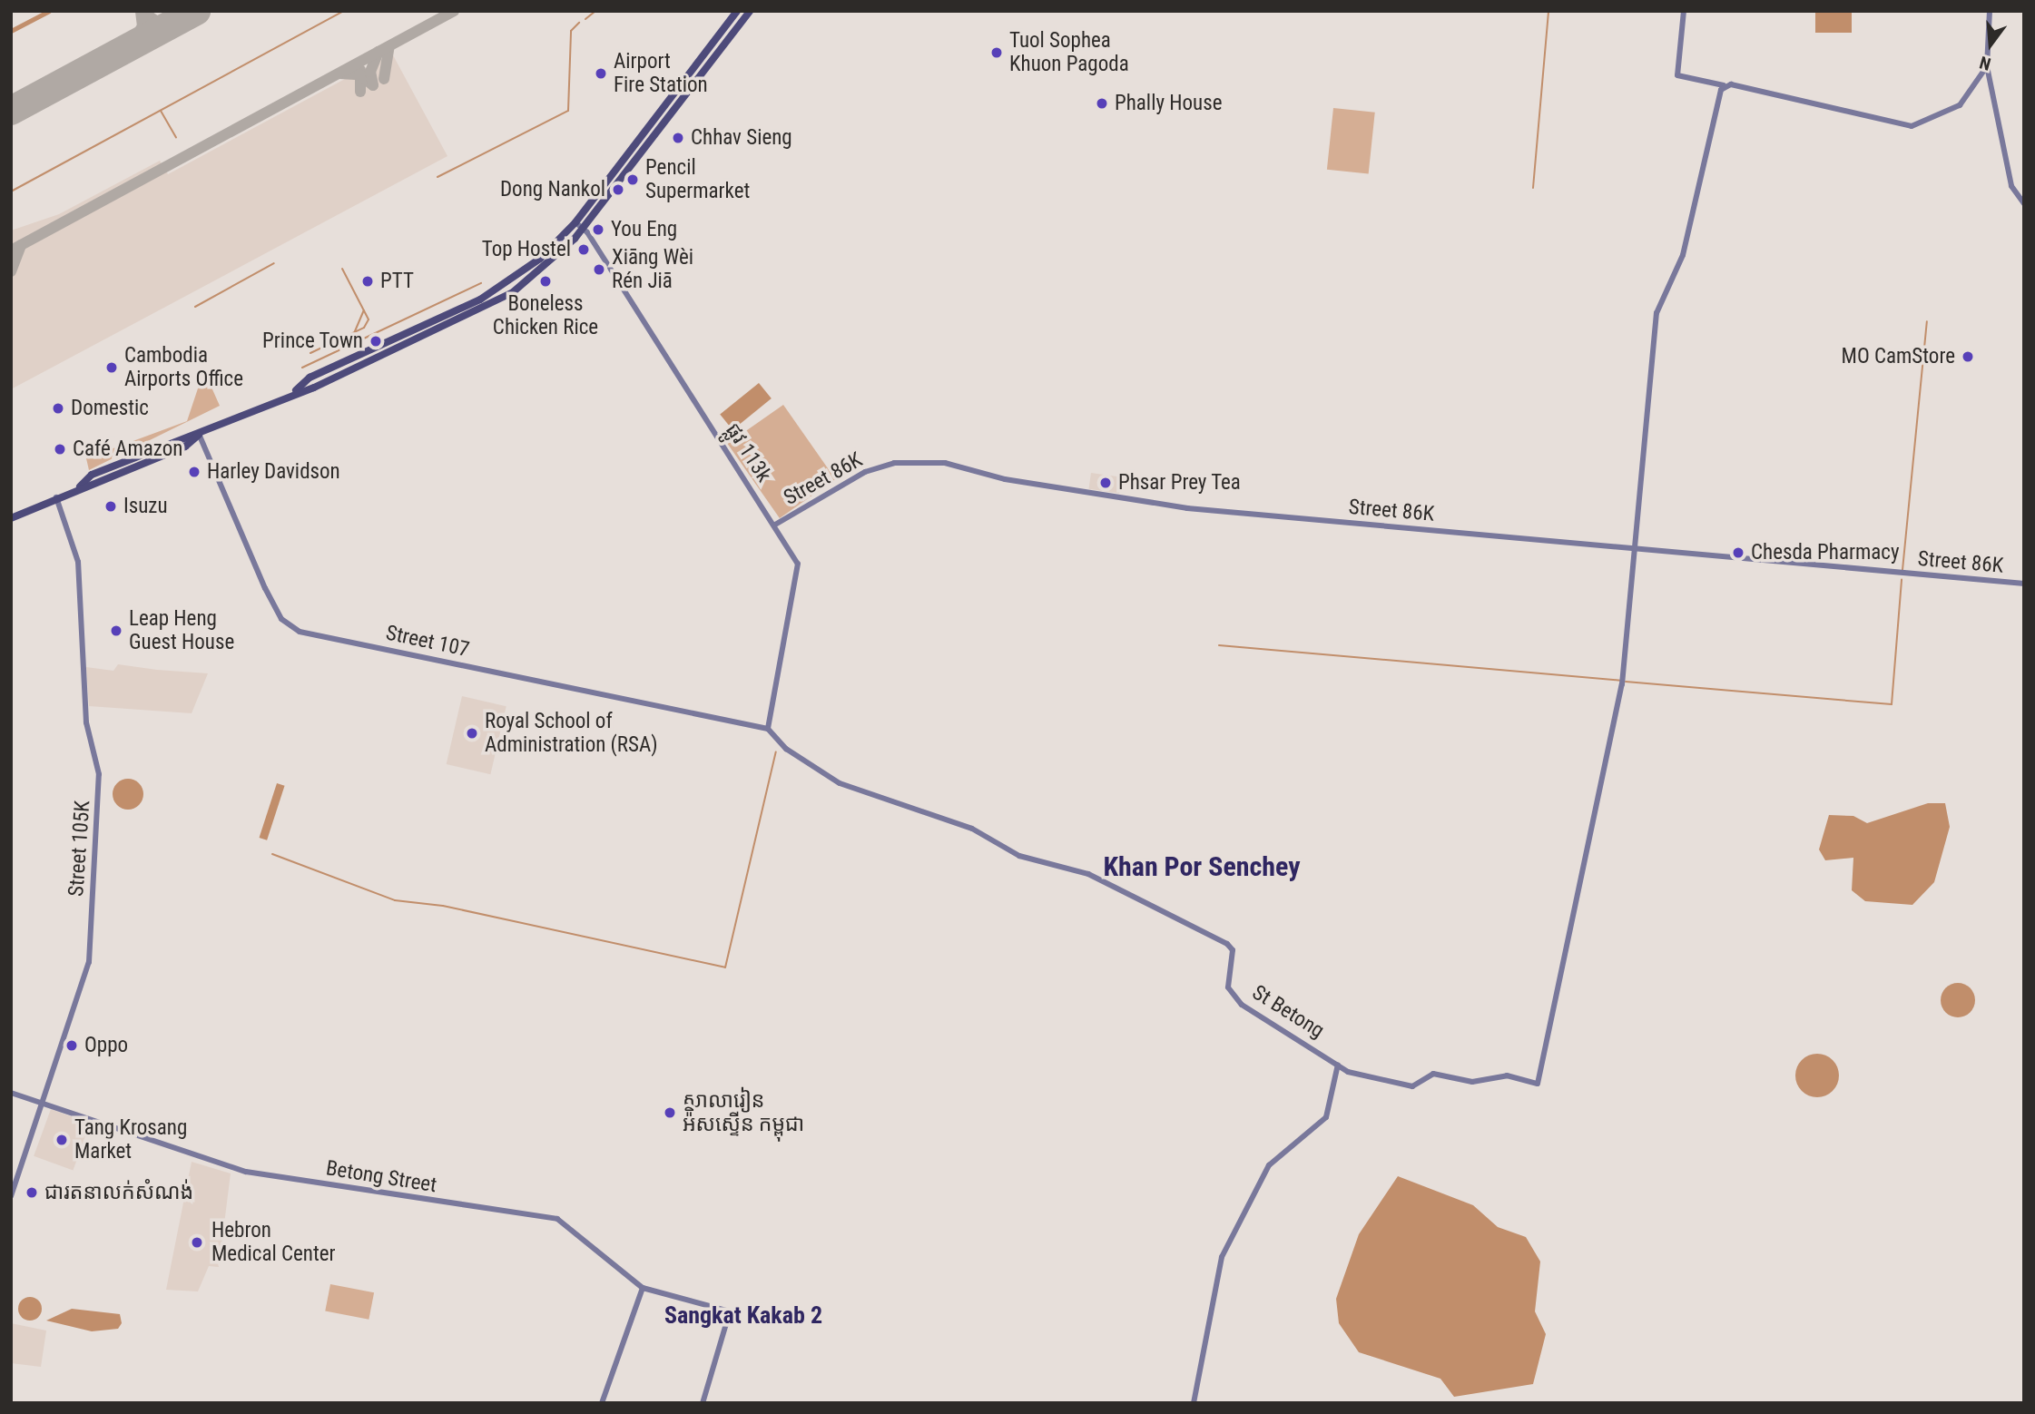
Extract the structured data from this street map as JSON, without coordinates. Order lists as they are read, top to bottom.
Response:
{
  "streets": {
    "street": [
      "ផ្លូវ 113k",
      "Street 86K",
      "Street 107",
      "Street 105K",
      "St Betong",
      "Betong Street"
    ]
  },
  "crossings": [
    ["ផ្លូវ 113k", "Street 86K"],
    ["ផ្លូវ 113k", "Street 107"],
    ["ផ្លូវ 113k", "St Betong"],
    ["Street 86K", "St Betong"],
    ["Street 107", "St Betong"],
    ["Street 105K", "Betong Street"]
  ],
  "districts": ["Khan Por Senchey", "Sangkat Kakab 2"],
  "places": [
    "Tuol Sophea Khuon Pagoda",
    "Airport Fire Station",
    "Phally House",
    "Chhav Sieng",
    "Pencil Supermarket",
    "Dong Nankol",
    "You Eng",
    "Top Hostel",
    "Xiāng Wèi Rén Jiā",
    "PTT",
    "Boneless Chicken Rice",
    "Prince Town",
    "MO CamStore",
    "Cambodia Airports Office",
    "Domestic",
    "Café Amazon",
    "Harley Davidson",
    "Phsar Prey Tea",
    "Isuzu",
    "Chesda Pharmacy",
    "Leap Heng Guest House",
    "Royal School of Administration (RSA)",
    "Oppo",
    "សាលារៀន អ៉ិសស្ទើន កម្ពុជា",
    "Tang Krosang Market",
    "ជារតនាលក់សំណង់",
    "Hebron Medical Center"
  ],
  "north": "bottom"
}
